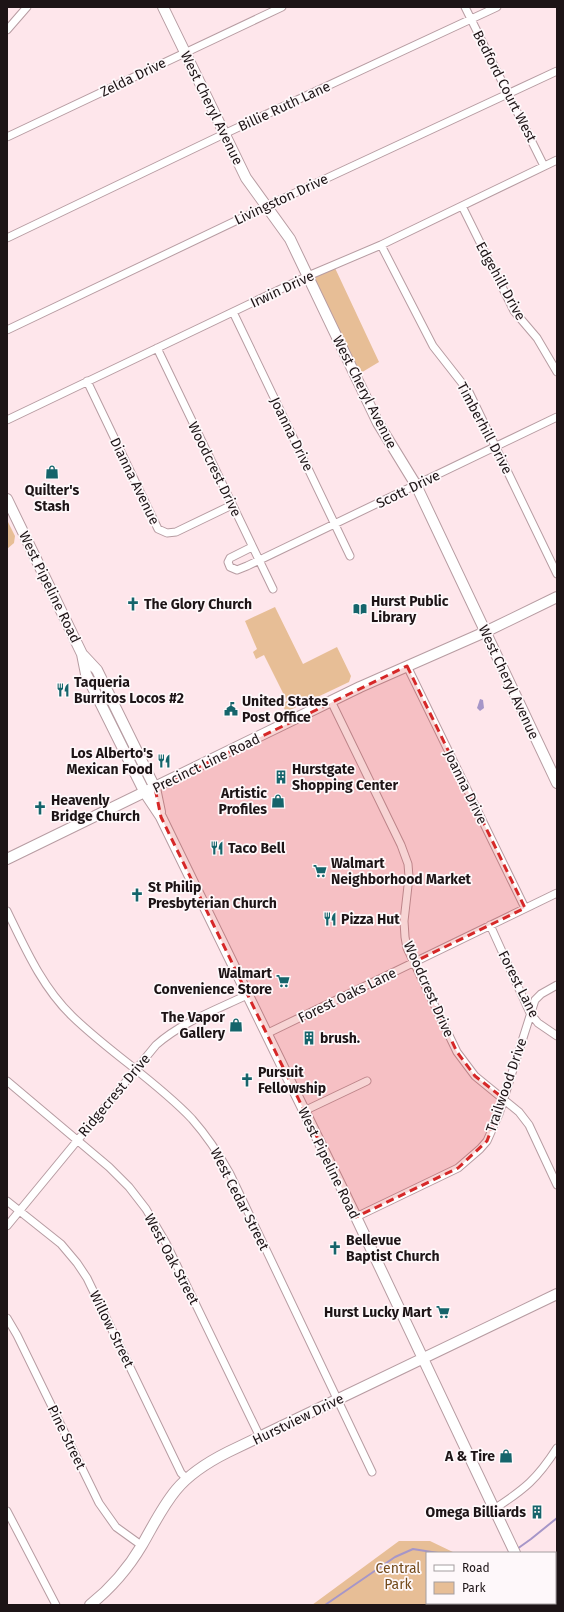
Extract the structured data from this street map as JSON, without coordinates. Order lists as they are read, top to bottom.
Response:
{
  "streets": {
    "main road": [
      "West Cheryl Avenue",
      "West Pipeline Road",
      "Precinct Line Road",
      "Hurstview Drive"
    ],
    "street": [
      "Zelda Drive",
      "Bedford Court West",
      "Billie Ruth Lane",
      "Livingston Drive",
      "Edgehill Drive",
      "Irwin Drive",
      "Timberhill Drive",
      "Joanna Drive",
      "Woodcrest Drive",
      "Dianna Avenue",
      "Scott Drive",
      "Forest Lane",
      "Forest Oaks Lane",
      "Trailwood Drive",
      "Ridgecrest Drive",
      "West Cedar Street",
      "West Oak Street",
      "Willow Street",
      "Pine Street"
    ]
  },
  "crossings": [
    ["Zelda Drive", "West Cheryl Avenue"],
    ["Bedford Court West", "Billie Ruth Lane"],
    ["Bedford Court West", "Livingston Drive"],
    ["Bedford Court West", "Irwin Drive"],
    ["Billie Ruth Lane", "West Cheryl Avenue"],
    ["West Cheryl Avenue", "Livingston Drive"],
    ["West Cheryl Avenue", "Irwin Drive"],
    ["West Cheryl Avenue", "Scott Drive"],
    ["West Cheryl Avenue", "Precinct Line Road"],
    ["Edgehill Drive", "Irwin Drive"],
    ["Irwin Drive", "Timberhill Drive"],
    ["Irwin Drive", "Joanna Drive"],
    ["Irwin Drive", "Woodcrest Drive"],
    ["Irwin Drive", "Dianna Avenue"],
    ["Timberhill Drive", "Scott Drive"],
    ["Joanna Drive", "Scott Drive"],
    ["Joanna Drive", "Precinct Line Road"],
    ["Joanna Drive", "Forest Oaks Lane"],
    ["Woodcrest Drive", "Dianna Avenue"],
    ["Woodcrest Drive", "Scott Drive"],
    ["Woodcrest Drive", "Precinct Line Road"],
    ["Woodcrest Drive", "Forest Oaks Lane"],
    ["Woodcrest Drive", "Trailwood Drive"],
    ["West Pipeline Road", "Precinct Line Road"],
    ["West Pipeline Road", "Forest Oaks Lane"],
    ["West Pipeline Road", "Trailwood Drive"],
    ["West Pipeline Road", "Ridgecrest Drive"],
    ["West Pipeline Road", "Hurstview Drive"],
    ["Forest Lane", "Forest Oaks Lane"],
    ["Forest Lane", "Trailwood Drive"],
    ["Ridgecrest Drive", "West Cedar Street"],
    ["Ridgecrest Drive", "West Oak Street"],
    ["Ridgecrest Drive", "Willow Street"],
    ["West Cedar Street", "Hurstview Drive"],
    ["West Oak Street", "Hurstview Drive"],
    ["Willow Street", "Hurstview Drive"],
    ["Hurstview Drive", "Pine Street"]
  ],
  "parks": ["Central Park"],
  "places": {
    "shop": [
      "Quilter's Stash",
      "Artistic Profiles",
      "The Vapor Gallery",
      "A & Tire"
    ],
    "church": [
      "The Glory Church",
      "Heavenly Bridge Church",
      "St Philip Presbyterian Church",
      "Pursuit Fellowship",
      "Bellevue Baptist Church"
    ],
    "library": ["Hurst Public Library"],
    "restaurant": [
      "Taqueria Burritos Locos #2",
      "Los Alberto's Mexican Food",
      "Taco Bell",
      "Pizza Hut"
    ],
    "public building": ["United States Post Office"],
    "building": ["Hurstgate Shopping Center", "brush.", "Omega Billiards"],
    "supermarket": ["Walmart Neighborhood Market", "Walmart Convenience Store", "Hurst Lucky Mart"]
  },
  "legend": ["Road", "Park"]
}
